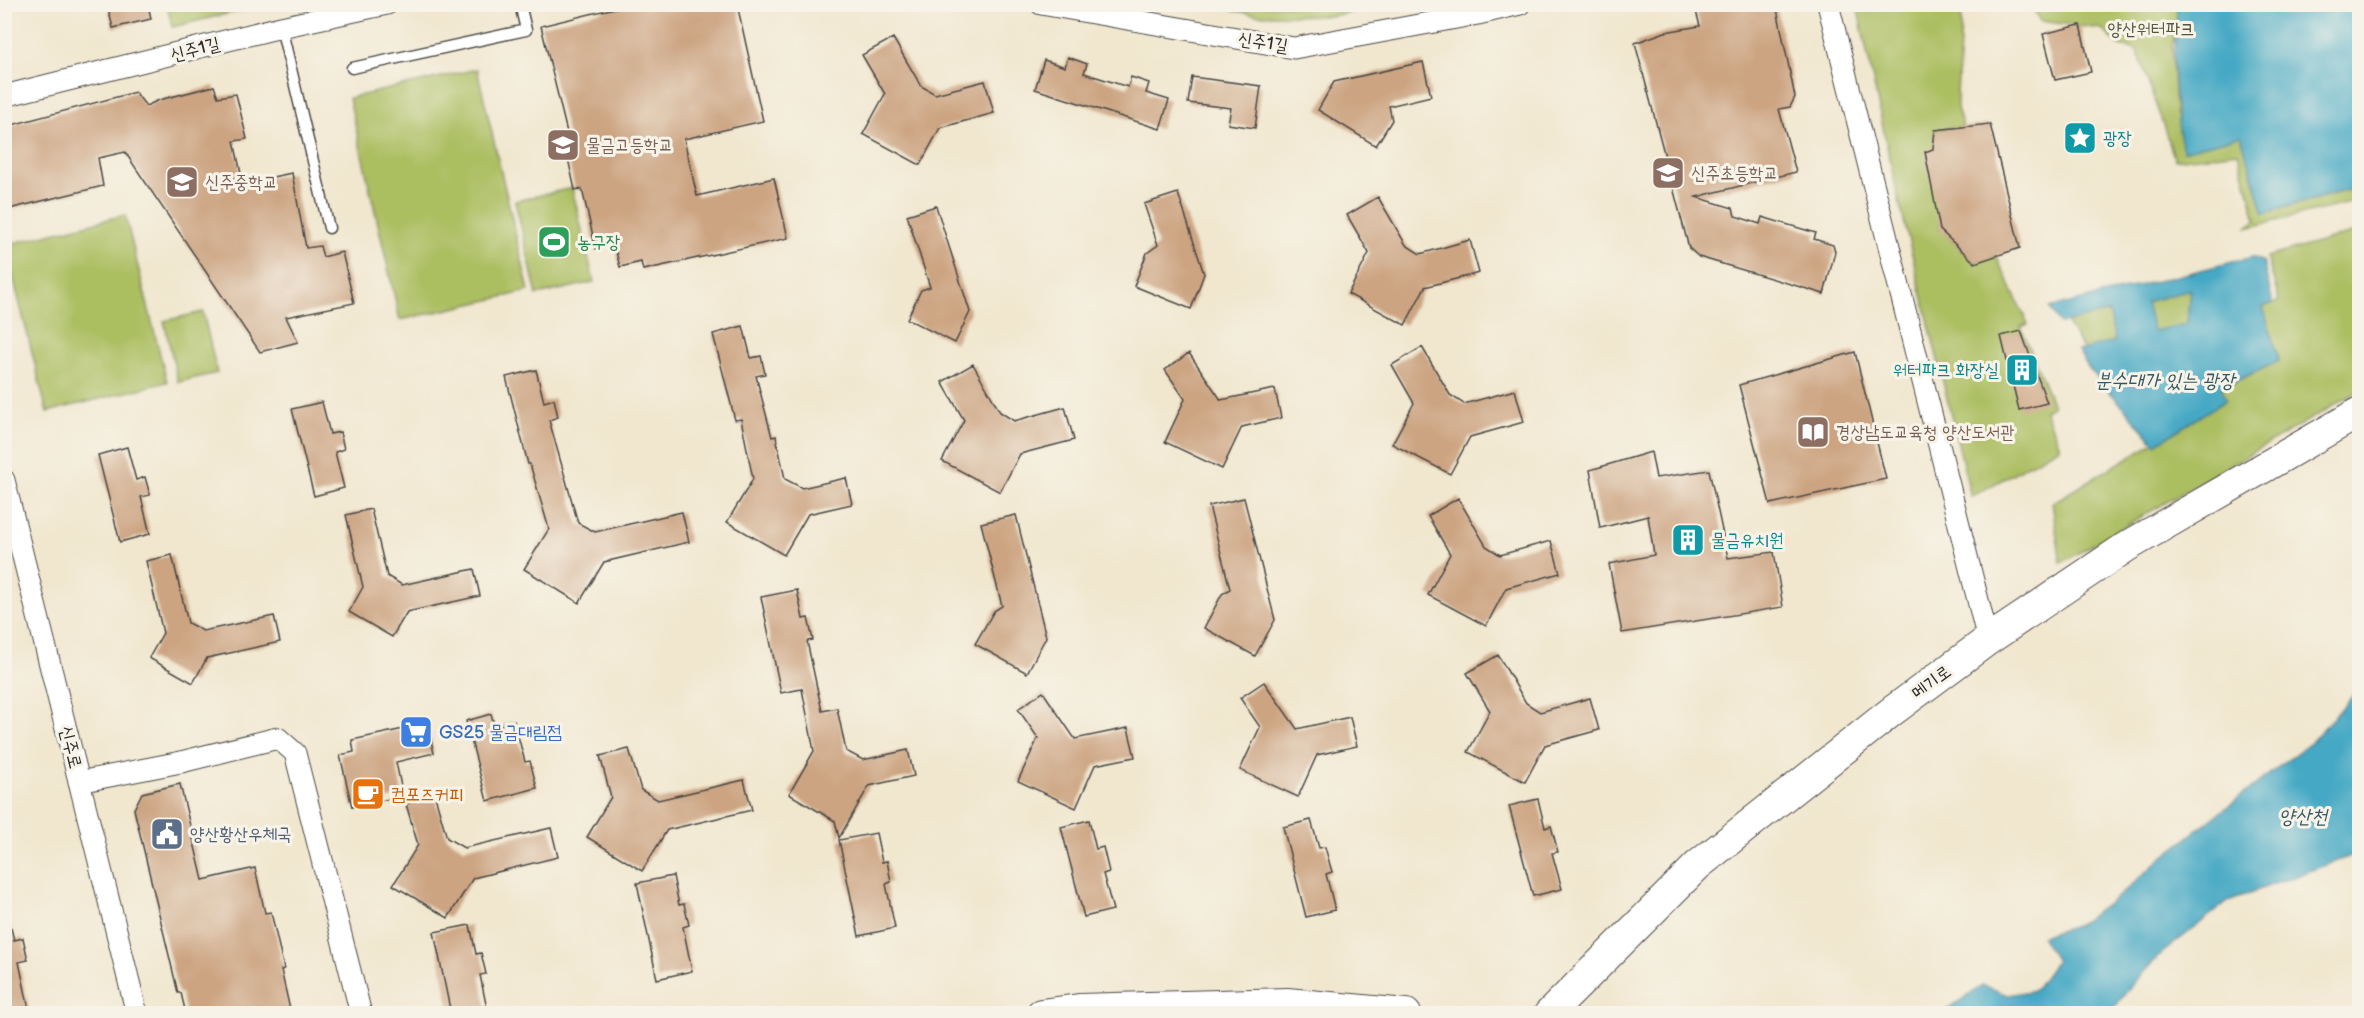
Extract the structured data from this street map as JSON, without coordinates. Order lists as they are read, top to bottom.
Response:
{
  "streets": {
    "street": ["신주1길", "메기로", "신주로"]
  },
  "water": ["분수대가 있는 광장", "양산천"],
  "parks": ["양산워터파크"],
  "places": {
    "place": ["광장"],
    "school or university": ["물금고등학교", "신주초등학교", "신주중학교"],
    "sports": ["농구장"],
    "building": ["워터파크 화장실", "물금유치원"],
    "library": ["경상남도교육청 양산도서관"],
    "supermarket": ["GS25 물금대림점"],
    "cafe": ["컴포즈커피"],
    "public building": ["양산황산우체국"]
  }
}
